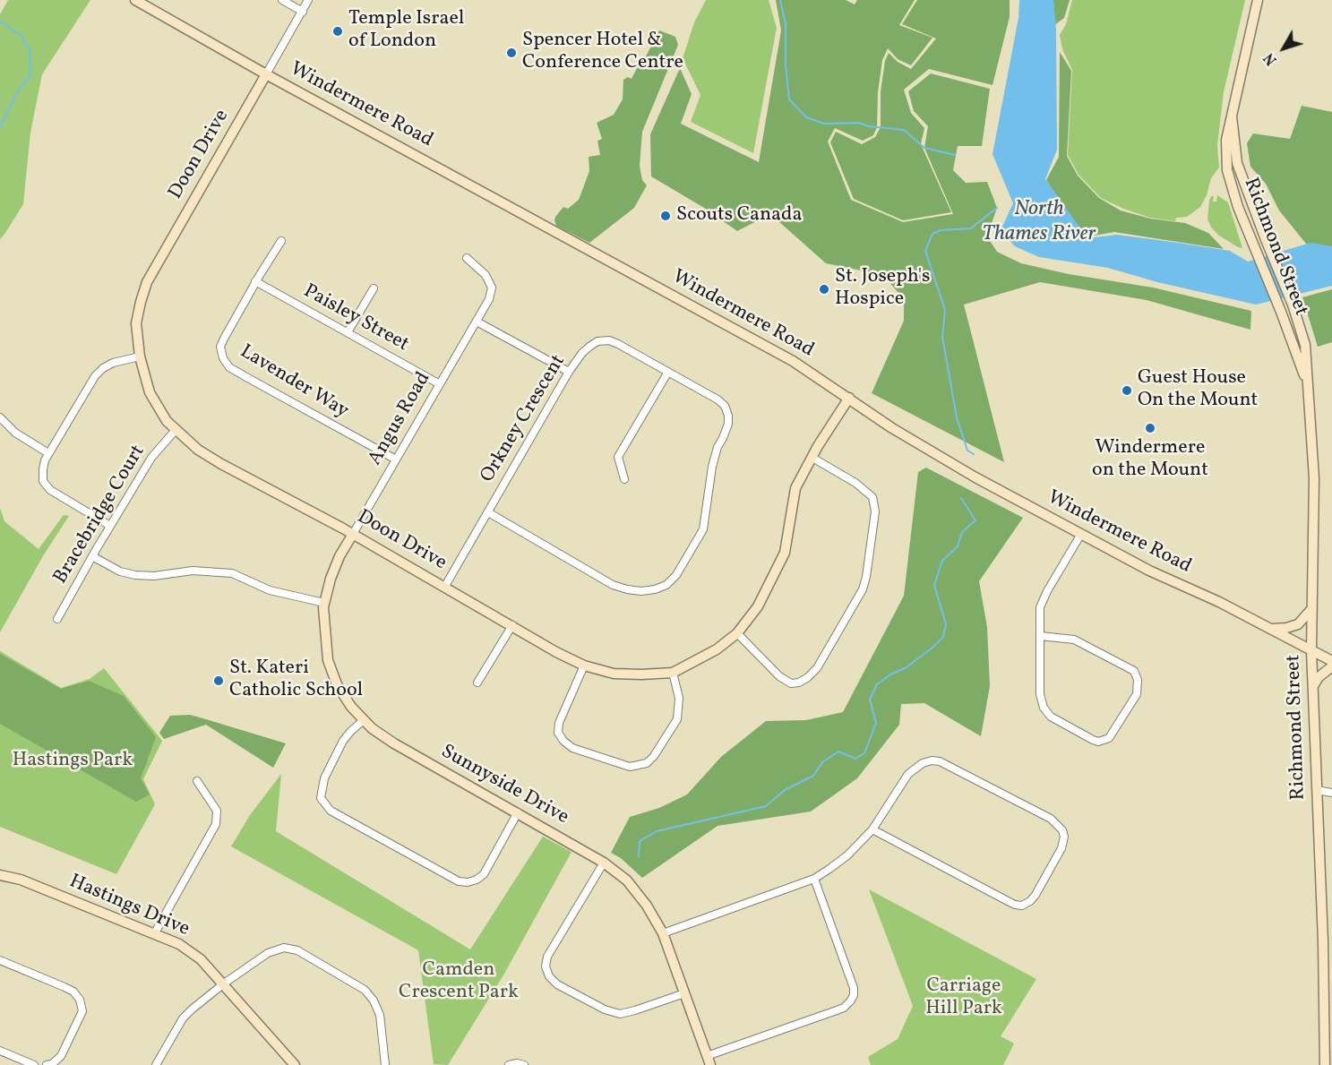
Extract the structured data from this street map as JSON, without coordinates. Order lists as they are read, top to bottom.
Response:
{
  "streets": {
    "main road": [
      "Windermere Road",
      "Doon Drive",
      "Richmond Street",
      "Sunnyside Drive",
      "Hastings Drive"
    ],
    "street": [
      "Paisley Street",
      "Lavender Way",
      "Angus Road",
      "Orkney Crescent",
      "Bracebridge Court"
    ]
  },
  "crossings": [
    ["Windermere Road", "Doon Drive"],
    ["Windermere Road", "Richmond Street"],
    ["Doon Drive", "Angus Road"],
    ["Doon Drive", "Orkney Crescent"],
    ["Doon Drive", "Bracebridge Court"],
    ["Doon Drive", "Sunnyside Drive"],
    ["Paisley Street", "Lavender Way"],
    ["Paisley Street", "Angus Road"],
    ["Lavender Way", "Angus Road"],
    ["Angus Road", "Sunnyside Drive"]
  ],
  "water": ["North Thames River"],
  "parks": ["Hastings Park", "Camden Crescent Park", "Carriage Hill Park"],
  "places": [
    "Temple Israel of London",
    "Spencer Hotel & Conference Centre",
    "Scouts Canada",
    "St. Joseph's Hospice",
    "Guest House On the Mount",
    "Windermere on the Mount",
    "St. Kateri Catholic School"
  ],
  "north": "bottom left"
}
